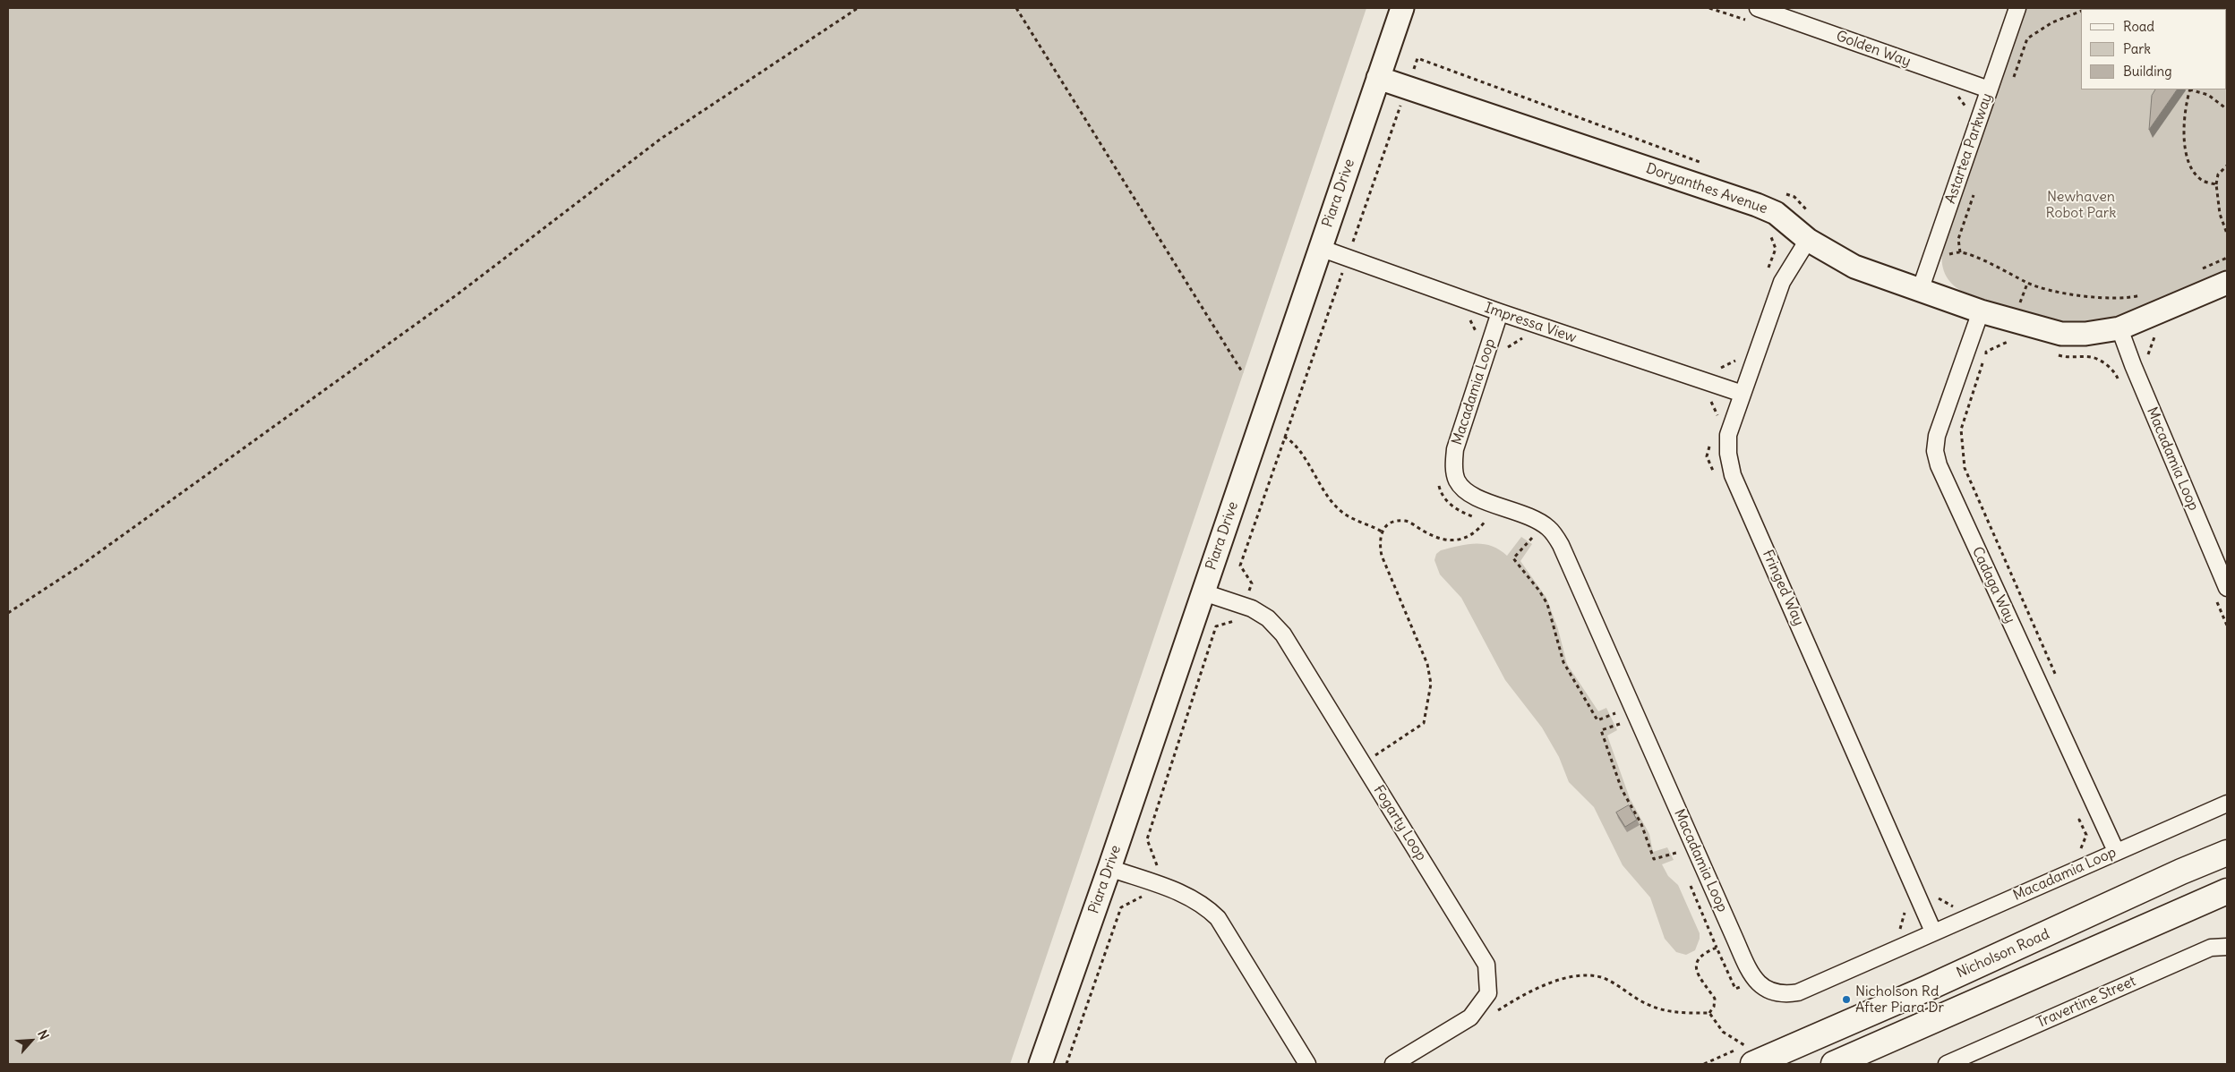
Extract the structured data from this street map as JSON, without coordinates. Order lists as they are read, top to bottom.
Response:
{
  "streets": {
    "main road": ["Nicholson Road"],
    "street": [
      "Golden Way",
      "Astartea Parkway",
      "Doryanthes Avenue",
      "Piara Drive",
      "Impressa View",
      "Macadamia Loop",
      "Cadaga Way",
      "Fringed Way",
      "Fogarty Loop",
      "Travertine Street"
    ]
  },
  "crossings": [
    ["Golden Way", "Astartea Parkway"],
    ["Astartea Parkway", "Doryanthes Avenue"],
    ["Doryanthes Avenue", "Piara Drive"],
    ["Doryanthes Avenue", "Macadamia Loop"],
    ["Doryanthes Avenue", "Cadaga Way"],
    ["Doryanthes Avenue", "Fringed Way"],
    ["Piara Drive", "Impressa View"],
    ["Piara Drive", "Fogarty Loop"],
    ["Impressa View", "Macadamia Loop"],
    ["Impressa View", "Fringed Way"],
    ["Macadamia Loop", "Cadaga Way"],
    ["Macadamia Loop", "Fringed Way"]
  ],
  "parks": ["Newhaven Robot Park"],
  "places": ["Nicholson Rd After Piara Dr"],
  "legend": ["Road", "Park", "Building"],
  "north": "top right"
}
